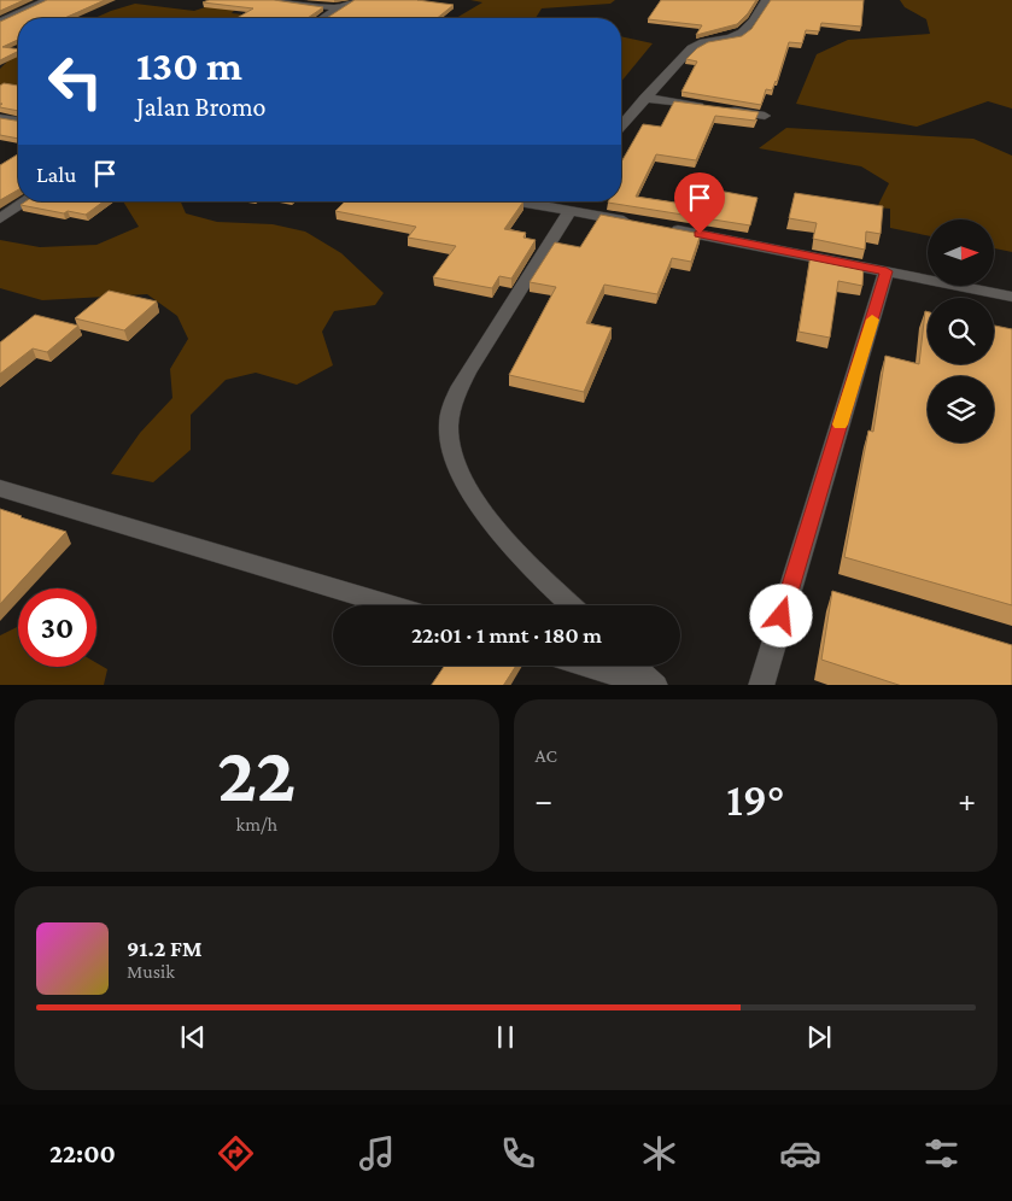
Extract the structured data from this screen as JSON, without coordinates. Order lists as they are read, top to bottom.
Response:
{
  "north": "right",
  "page": {
    "turn": ["130 m", "Jalan Bromo"],
    "then": "Lalu",
    "limit": "30",
    "trip": "22:01 · 1 mnt · 180 m",
    "tile": [
      ["22", "km/h"],
      "AC"
    ],
    "heat": ["−", "19°", "+"],
    "song": ["91.2 FM", "Musik"],
    "tabs": "22:00"
  }
}
